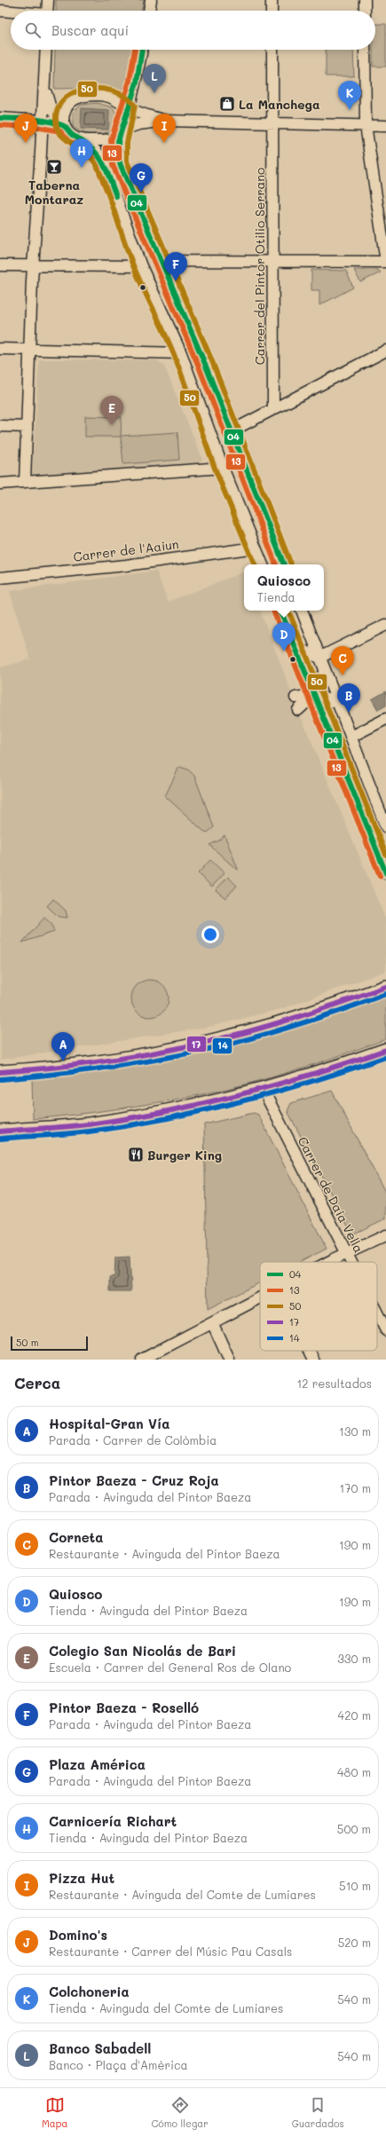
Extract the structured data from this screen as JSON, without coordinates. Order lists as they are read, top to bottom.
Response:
{
  "streets": {
    "street": ["Carrer del Pintor Otilio Serrano", "Carrer de l'Aaiun", "Carrer de Daia Vella"]
  },
  "places": {
    "shop": ["La Manchega"],
    "bar": ["Taberna Montaraz"],
    "restaurant": ["Burger King"]
  },
  "lines": [
    "transit line 04",
    "transit line 13",
    "transit line 50",
    "transit line 17",
    "transit line 14"
  ],
  "legend": [
    "04",
    "13",
    "50",
    "17",
    "14"
  ],
  "scale_bar": "50 m",
  "page": {
    "search": "Buscar aquí",
    "pins": [
      "L",
      "K",
      "I",
      "J",
      "H",
      "G",
      "F",
      "E",
      "D",
      "C",
      "B",
      "A"
    ],
    "popup": ["Quiosco", "Tienda"],
    "scale": "50 m",
    "heading": ["Cerca", "12 resultados"],
    "list": [
      {
        "mark": "A",
        "name": "Hospital-Gran Vía",
        "note": "Parada · Carrer de Colòmbia",
        "value": "130 m"
      },
      {
        "mark": "B",
        "name": "Pintor Baeza - Cruz Roja",
        "note": "Parada · Avinguda del Pintor Baeza",
        "value": "170 m"
      },
      {
        "mark": "C",
        "name": "Corneta",
        "note": "Restaurante · Avinguda del Pintor Baeza",
        "value": "190 m"
      },
      {
        "mark": "D",
        "name": "Quiosco",
        "note": "Tienda · Avinguda del Pintor Baeza",
        "value": "190 m"
      },
      {
        "mark": "E",
        "name": "Colegio San Nicolás de Bari",
        "note": "Escuela · Carrer del General Ros de Olano",
        "value": "330 m"
      },
      {
        "mark": "F",
        "name": "Pintor Baeza - Roselló",
        "note": "Parada · Avinguda del Pintor Baeza",
        "value": "420 m"
      },
      {
        "mark": "G",
        "name": "Plaza América",
        "note": "Parada · Avinguda del Pintor Baeza",
        "value": "480 m"
      },
      {
        "mark": "H",
        "name": "Carnicería Richart",
        "note": "Tienda · Avinguda del Pintor Baeza",
        "value": "500 m"
      },
      {
        "mark": "I",
        "name": "Pizza Hut",
        "note": "Restaurante · Avinguda del Comte de Lumiares",
        "value": "510 m"
      },
      {
        "mark": "J",
        "name": "Domino's",
        "note": "Restaurante · Carrer del Músic Pau Casals",
        "value": "520 m"
      },
      {
        "mark": "K",
        "name": "Colchoneria",
        "note": "Tienda · Avinguda del Comte de Lumiares",
        "value": "540 m"
      },
      {
        "mark": "L",
        "name": "Banco Sabadell",
        "note": "Banco · Plaça d'Amèrica",
        "value": "540 m"
      }
    ],
    "nav": ["Mapa", "Cómo llegar", "Guardados"]
  }
}
